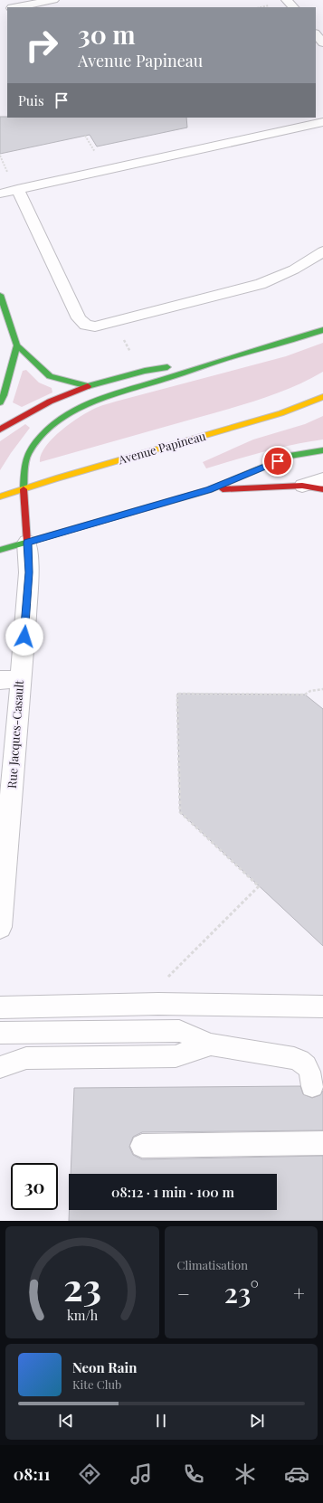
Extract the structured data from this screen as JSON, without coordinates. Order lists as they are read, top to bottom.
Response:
{
  "streets": {
    "main road": ["Avenue Papineau"],
    "street": ["Rue Jacques-Casault"]
  },
  "page": {
    "turn": ["30 m", "Avenue Papineau"],
    "then": "Puis",
    "limit": "30",
    "trip": "08:12 · 1 min · 100 m",
    "tile": "Climatisation",
    "heat": ["−", "23°", "+"],
    "song": ["Neon Rain", "Kite Club"],
    "tabs": "08:11",
    "gauge": ["23", "km/h"]
  }
}
